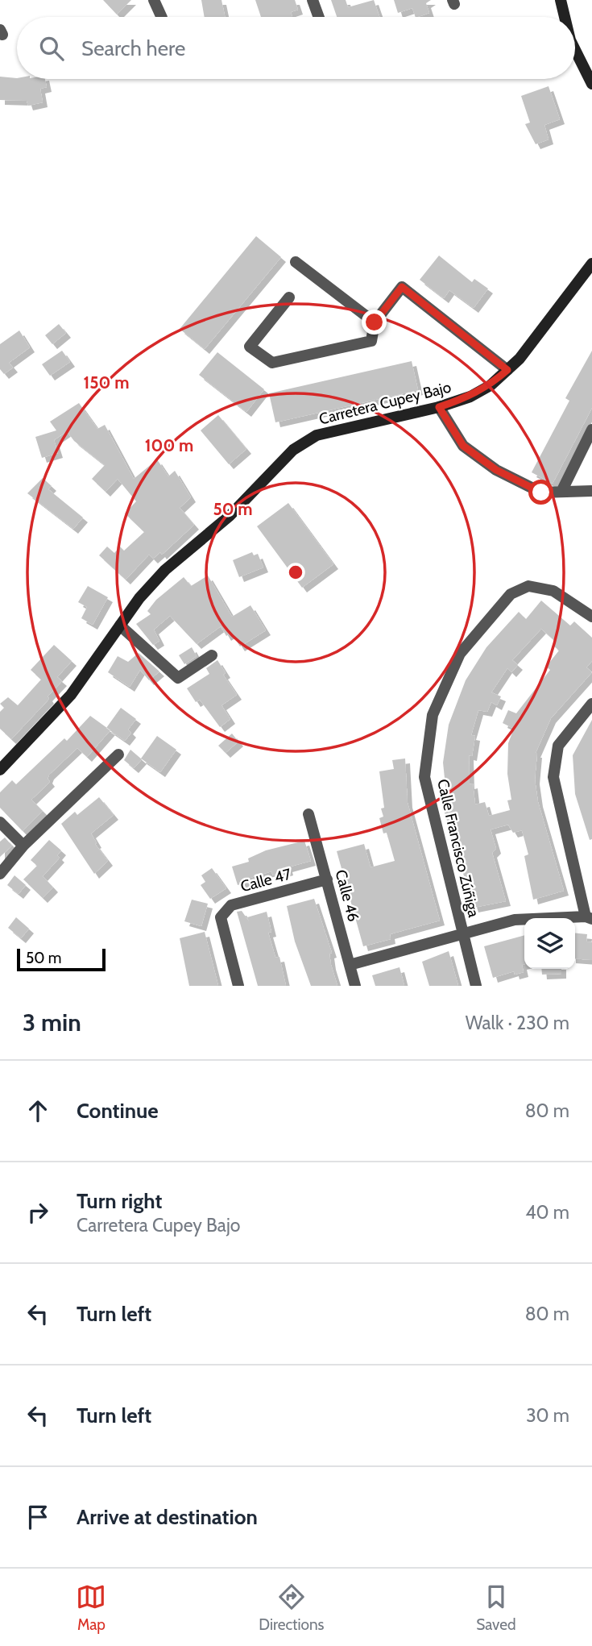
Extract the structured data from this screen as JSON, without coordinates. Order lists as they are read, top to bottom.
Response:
{
  "streets": {
    "street": [
      "Carretera Cupey Bajo",
      "Calle Francisco Zúñiga",
      "Calle 47",
      "Calle 46"
    ]
  },
  "crossings": [
    ["Calle 47", "Calle 46"]
  ],
  "scale_bar": "50 m",
  "page": {
    "search": "Search here",
    "scale": "50 m",
    "heading": ["3 min", "Walk · 230 m"],
    "list": [
      ["Continue", "80 m"],
      ["Turn right", "Carretera Cupey Bajo", "40 m"],
      ["Turn left", "80 m"],
      ["Turn left", "30 m"],
      "Arrive at destination"
    ],
    "nav": ["Map", "Directions", "Saved"]
  },
  "rings": ["150 m", "100 m", "50 m"]
}
